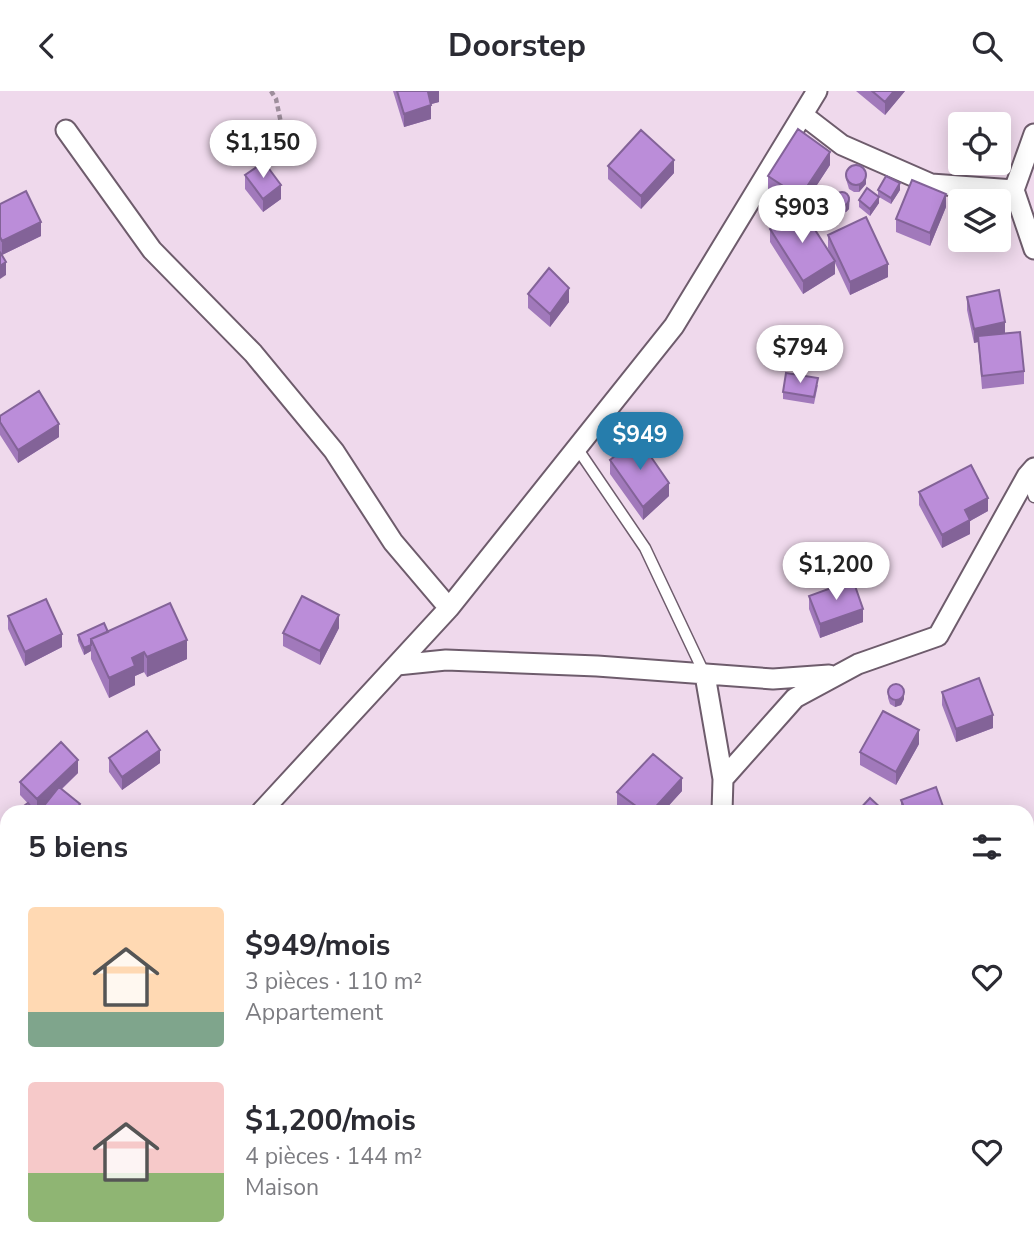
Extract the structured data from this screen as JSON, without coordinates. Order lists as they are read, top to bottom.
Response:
{
  "page": {
    "header": "Doorstep",
    "price": [
      "$1,150",
      "$903",
      "$794",
      "$949",
      "$1,200"
    ],
    "heading": "5 biens",
    "list": [
      {
        "name": "$949/mois",
        "note": "3 pièces · 110 m² · Appartement"
      },
      {
        "name": "$1,200/mois",
        "note": "4 pièces · 144 m² · Maison"
      }
    ]
  }
}
